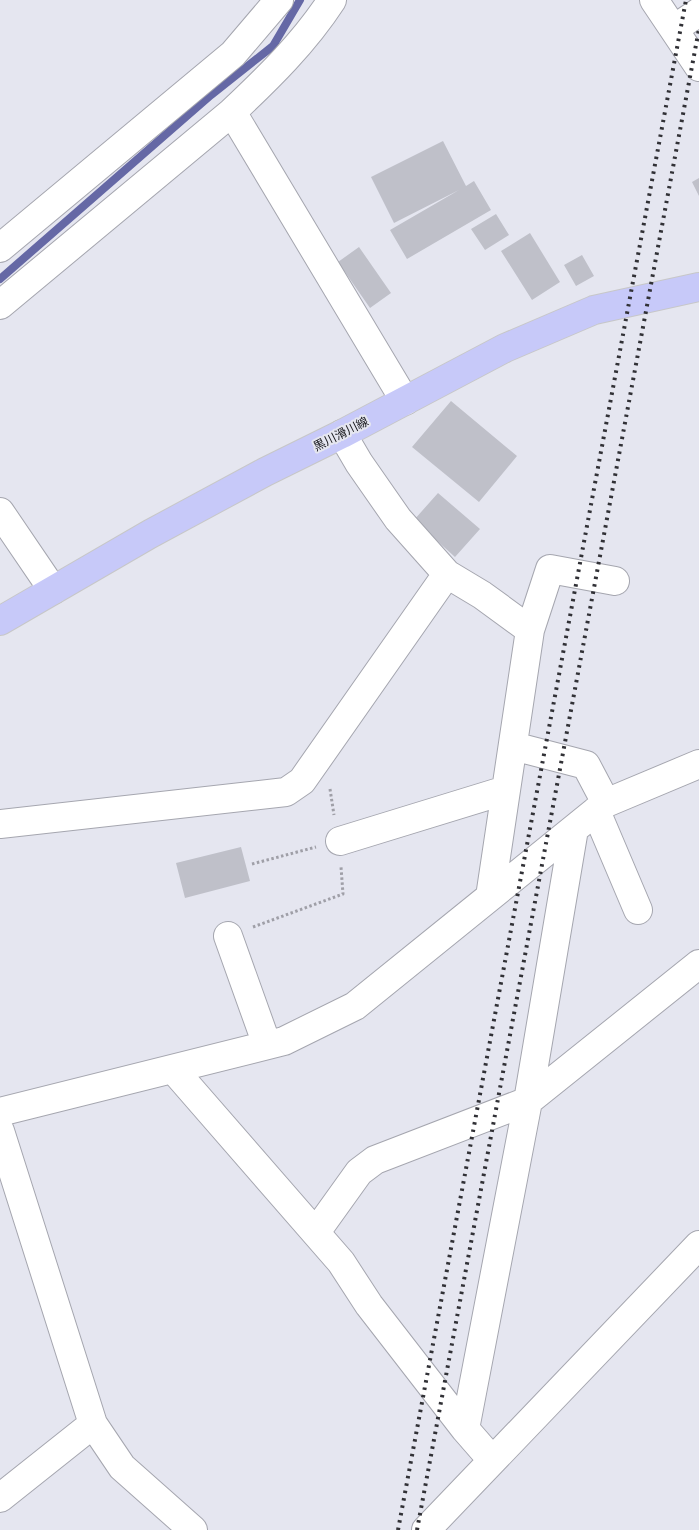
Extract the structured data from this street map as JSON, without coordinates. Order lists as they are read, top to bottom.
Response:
{
  "streets": {
    "main road": ["黒川滑川線"]
  }
}
